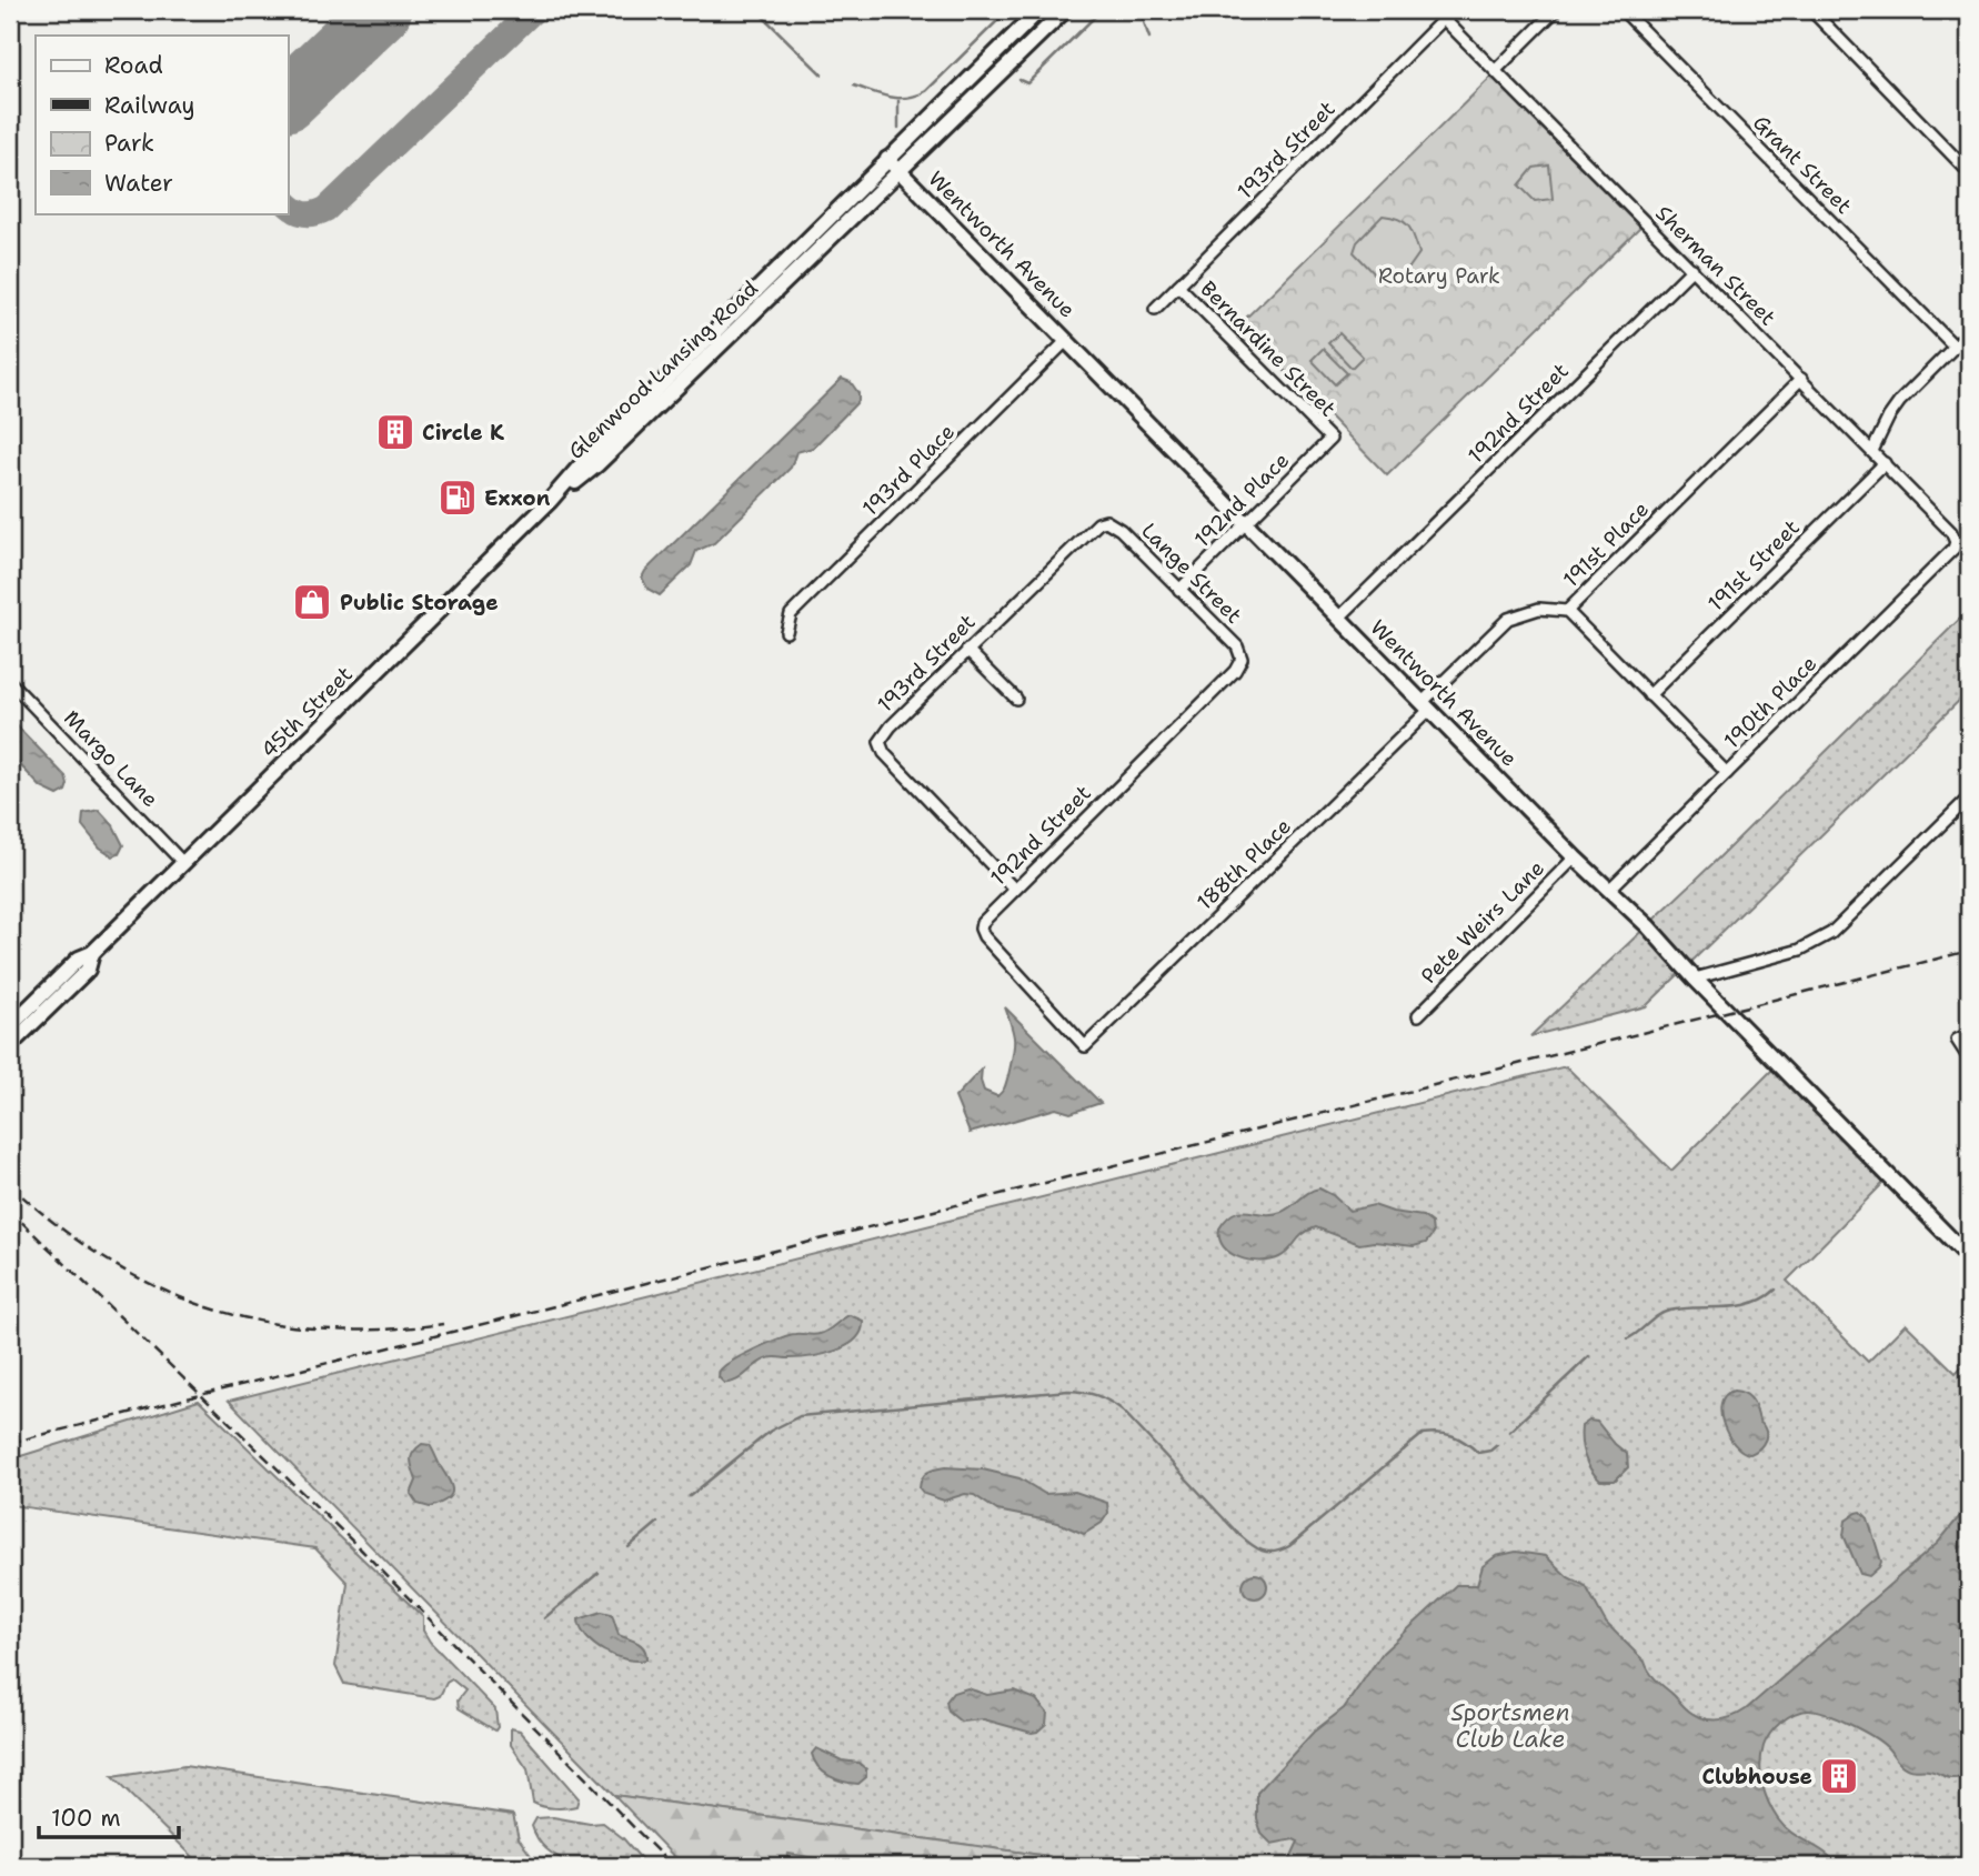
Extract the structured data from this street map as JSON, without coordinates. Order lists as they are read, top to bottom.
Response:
{
  "streets": {
    "main road": ["Wentworth Avenue", "Glenwood Lansing Road", "45th Street"],
    "street": [
      "193rd Street",
      "Grant Street",
      "Sherman Street",
      "Bernardine Street",
      "192nd Street",
      "193rd Place",
      "192nd Place",
      "191st Place",
      "191st Street",
      "Lange Street",
      "190th Place",
      "Margo Lane",
      "188th Place",
      "Pete Weirs Lane"
    ]
  },
  "crossings": [
    ["193rd Street", "Sherman Street"],
    ["193rd Street", "Bernardine Street"],
    ["193rd Street", "192nd Street"],
    ["193rd Street", "Lange Street"],
    ["Wentworth Avenue", "Glenwood Lansing Road"],
    ["Wentworth Avenue", "192nd Street"],
    ["Wentworth Avenue", "193rd Place"],
    ["Wentworth Avenue", "192nd Place"],
    ["Wentworth Avenue", "191st Place"],
    ["Wentworth Avenue", "190th Place"],
    ["Wentworth Avenue", "188th Place"],
    ["Wentworth Avenue", "Pete Weirs Lane"],
    ["Sherman Street", "192nd Street"],
    ["Sherman Street", "191st Place"],
    ["Sherman Street", "191st Street"],
    ["Sherman Street", "190th Place"],
    ["Bernardine Street", "192nd Place"],
    ["Glenwood Lansing Road", "45th Street"],
    ["192nd Street", "Lange Street"],
    ["192nd Street", "188th Place"],
    ["192nd Place", "Lange Street"],
    ["191st Place", "188th Place"],
    ["45th Street", "Margo Lane"]
  ],
  "water": ["Sportsmen Club Lake"],
  "parks": ["Rotary Park"],
  "places": {
    "building": ["Circle K", "Clubhouse"],
    "fuel station": ["Exxon"],
    "shop": ["Public Storage"]
  },
  "legend": [
    "Road",
    "Railway",
    "Park",
    "Water"
  ],
  "scale_bar": "100 m"
}
